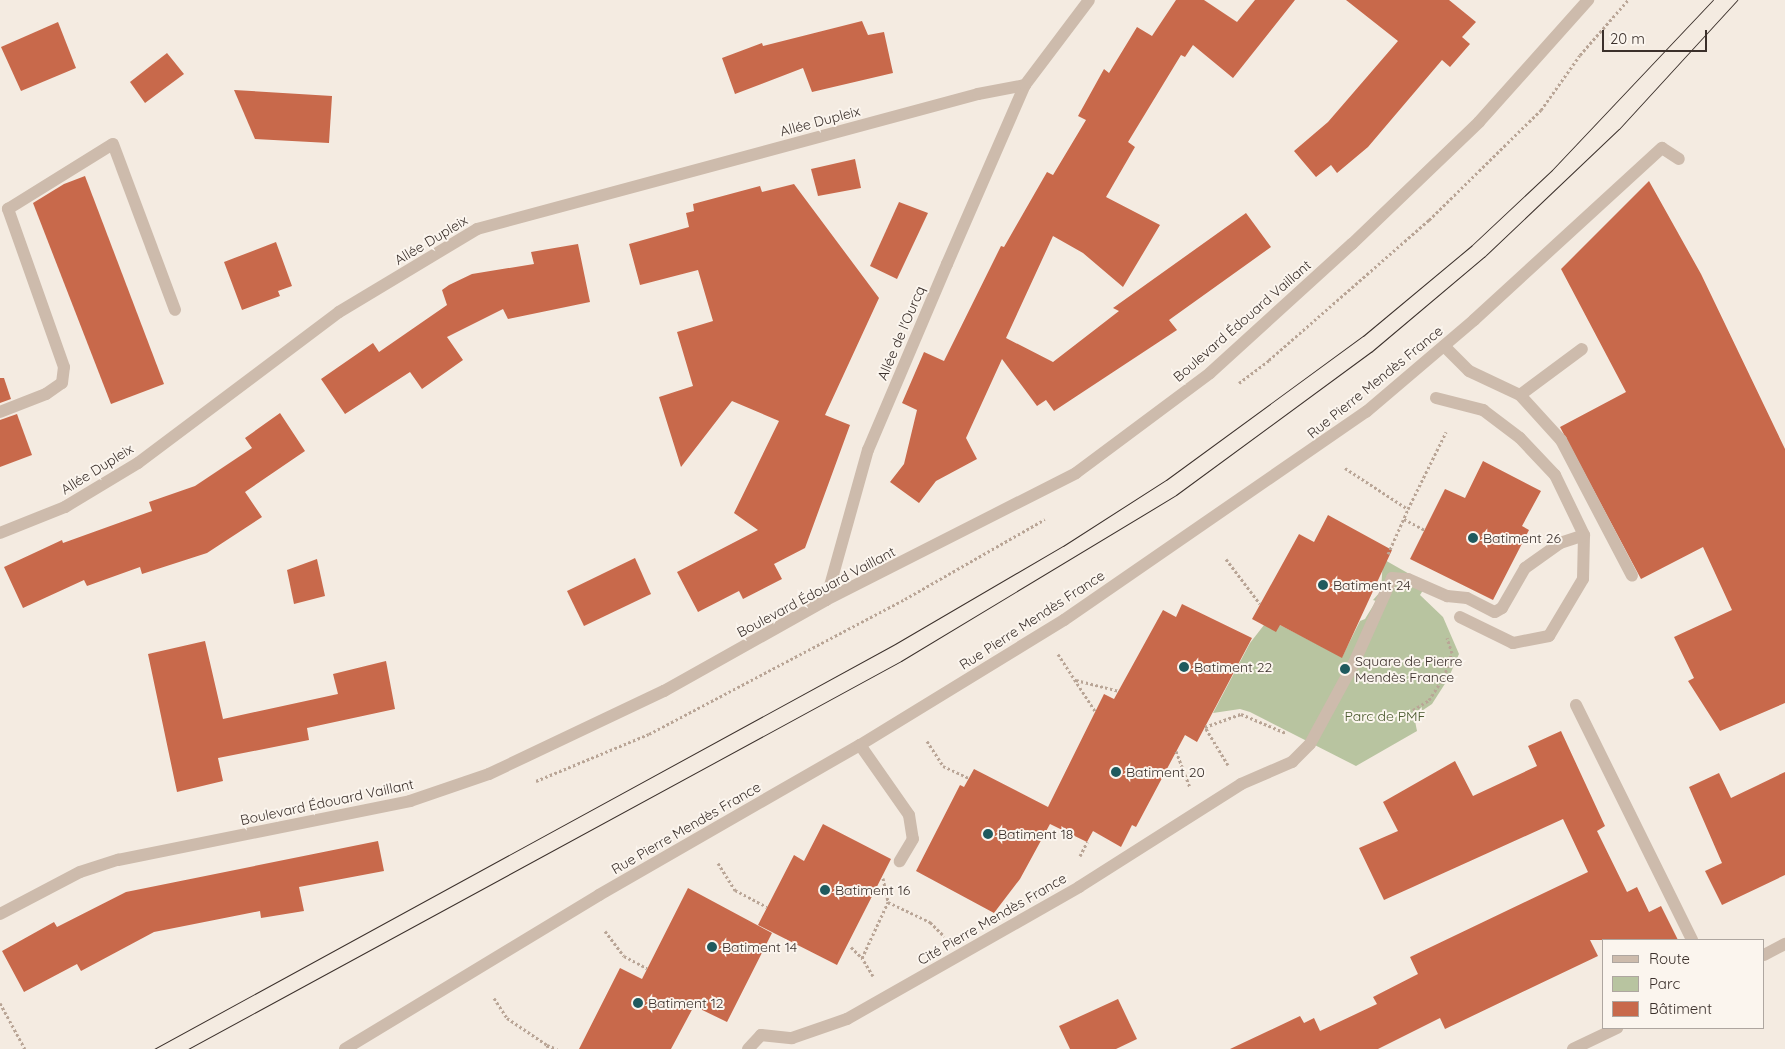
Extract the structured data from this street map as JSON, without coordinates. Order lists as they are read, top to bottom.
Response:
{
  "streets": {
    "street": [
      "Allée Dupleix",
      "Boulevard Édouard Vaillant",
      "Allée de l'Ourcq",
      "Rue Pierre Mendès France",
      "Cité Pierre Mendès France"
    ]
  },
  "crossings": [
    ["Allée Dupleix", "Allée de l'Ourcq"],
    ["Boulevard Édouard Vaillant", "Allée de l'Ourcq"]
  ],
  "parks": ["Parc de PMF"],
  "places": [
    "Batiment 26",
    "Batiment 24",
    "Batiment 22",
    "Square de Pierre Mendès France",
    "Batiment 20",
    "Batiment 18",
    "Batiment 16",
    "Batiment 14",
    "Batiment 12"
  ],
  "legend": ["Route", "Parc", "Bâtiment"],
  "scale_bar": "20 m"
}
